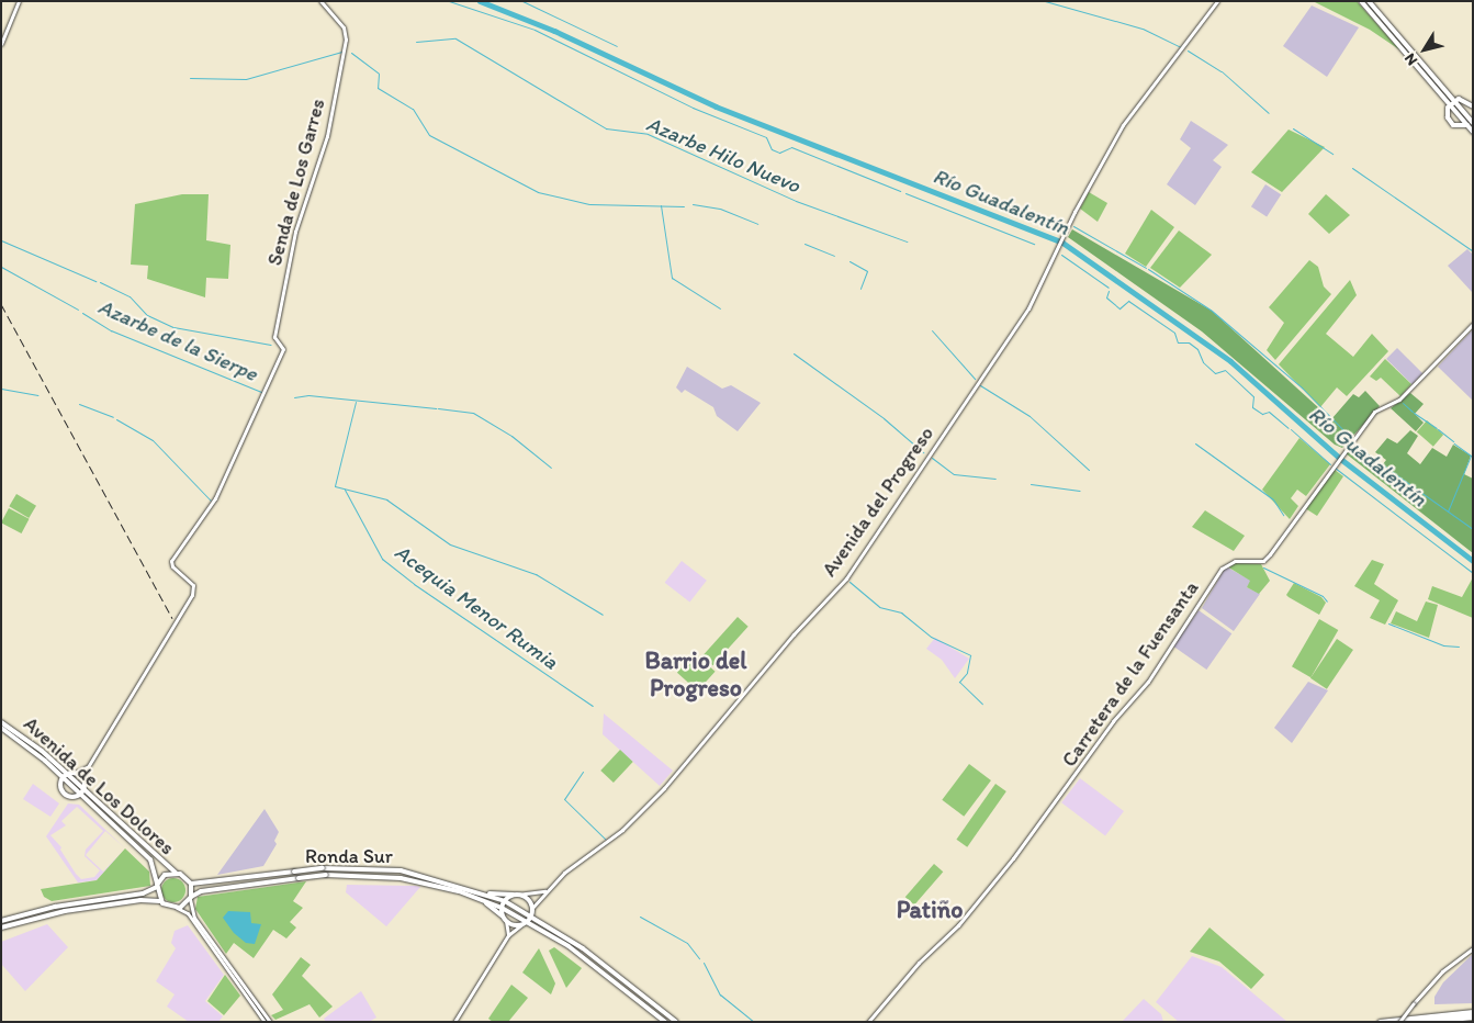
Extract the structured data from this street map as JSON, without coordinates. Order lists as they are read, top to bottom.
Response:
{
  "streets": {
    "main road": [
      "Senda de Los Garres",
      "Avenida del Progreso",
      "Carretera de la Fuensanta",
      "Avenida de Los Dolores",
      "Ronda Sur"
    ]
  },
  "crossings": [
    ["Avenida de Los Dolores", "Ronda Sur"]
  ],
  "districts": ["Barrio del Progreso", "Patiño"],
  "water": [
    "Azarbe Hilo Nuevo",
    "Río Guadalentín",
    "Azarbe de la Sierpe",
    "Acequia Menor Rumia"
  ],
  "north": "bottom left"
}
